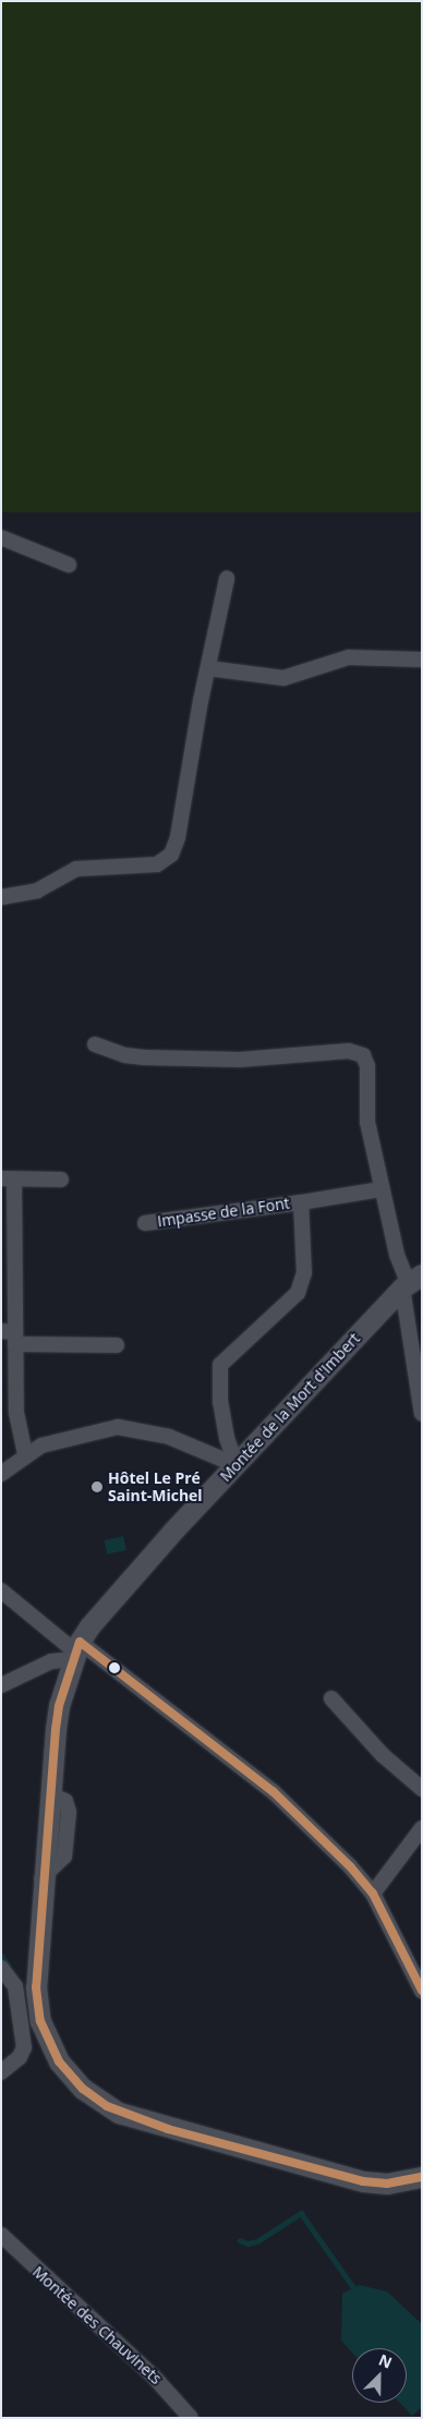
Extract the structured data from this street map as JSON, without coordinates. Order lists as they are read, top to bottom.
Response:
{
  "streets": {
    "street": ["Impasse de la Font", "Montée de la Mort d'Imbert", "Montée des Chauvinets"]
  },
  "places": ["Hôtel Le Pré Saint-Michel"],
  "north": "top right"
}
